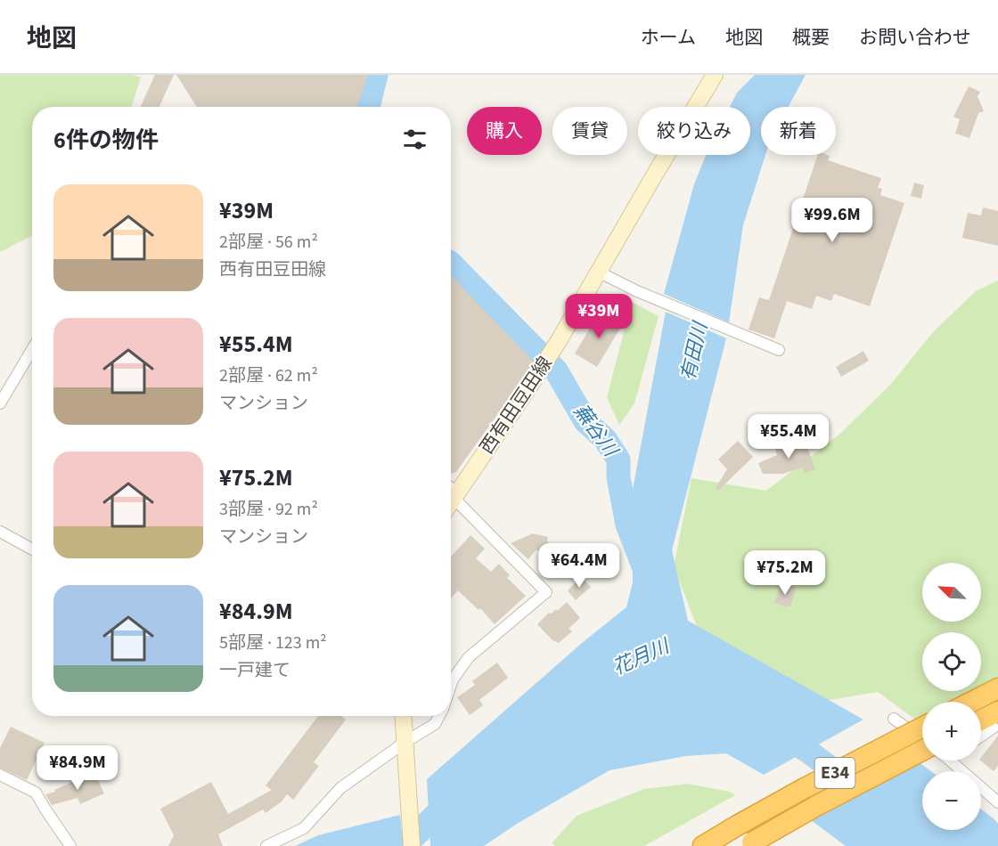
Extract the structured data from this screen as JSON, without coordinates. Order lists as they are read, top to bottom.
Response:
{
  "streets": {
    "highway": ["E34"],
    "main road": ["西有田豆田線"]
  },
  "water": ["有田川", "蕪谷川", "花月川"],
  "north": "top left",
  "page": {
    "header": "地図",
    "nav": [
      "ホーム",
      "地図",
      "概要",
      "お問い合わせ"
    ],
    "chip": [
      "購入",
      "賃貸",
      "絞り込み",
      "新着"
    ],
    "heading": "6件の物件",
    "list": [
      {
        "name": "¥39M",
        "note": "2部屋 · 56 m² · 西有田豆田線"
      },
      {
        "name": "¥55.4M",
        "note": "2部屋 · 62 m² · マンション"
      },
      {
        "name": "¥75.2M",
        "note": "3部屋 · 92 m² · マンション"
      },
      {
        "name": "¥84.9M",
        "note": "5部屋 · 123 m² · 一戸建て"
      }
    ],
    "price": [
      "¥99.6M",
      "¥39M",
      "¥55.4M",
      "¥64.4M",
      "¥75.2M",
      "¥84.9M"
    ],
    "map_buttons": ["+", "−"]
  }
}
